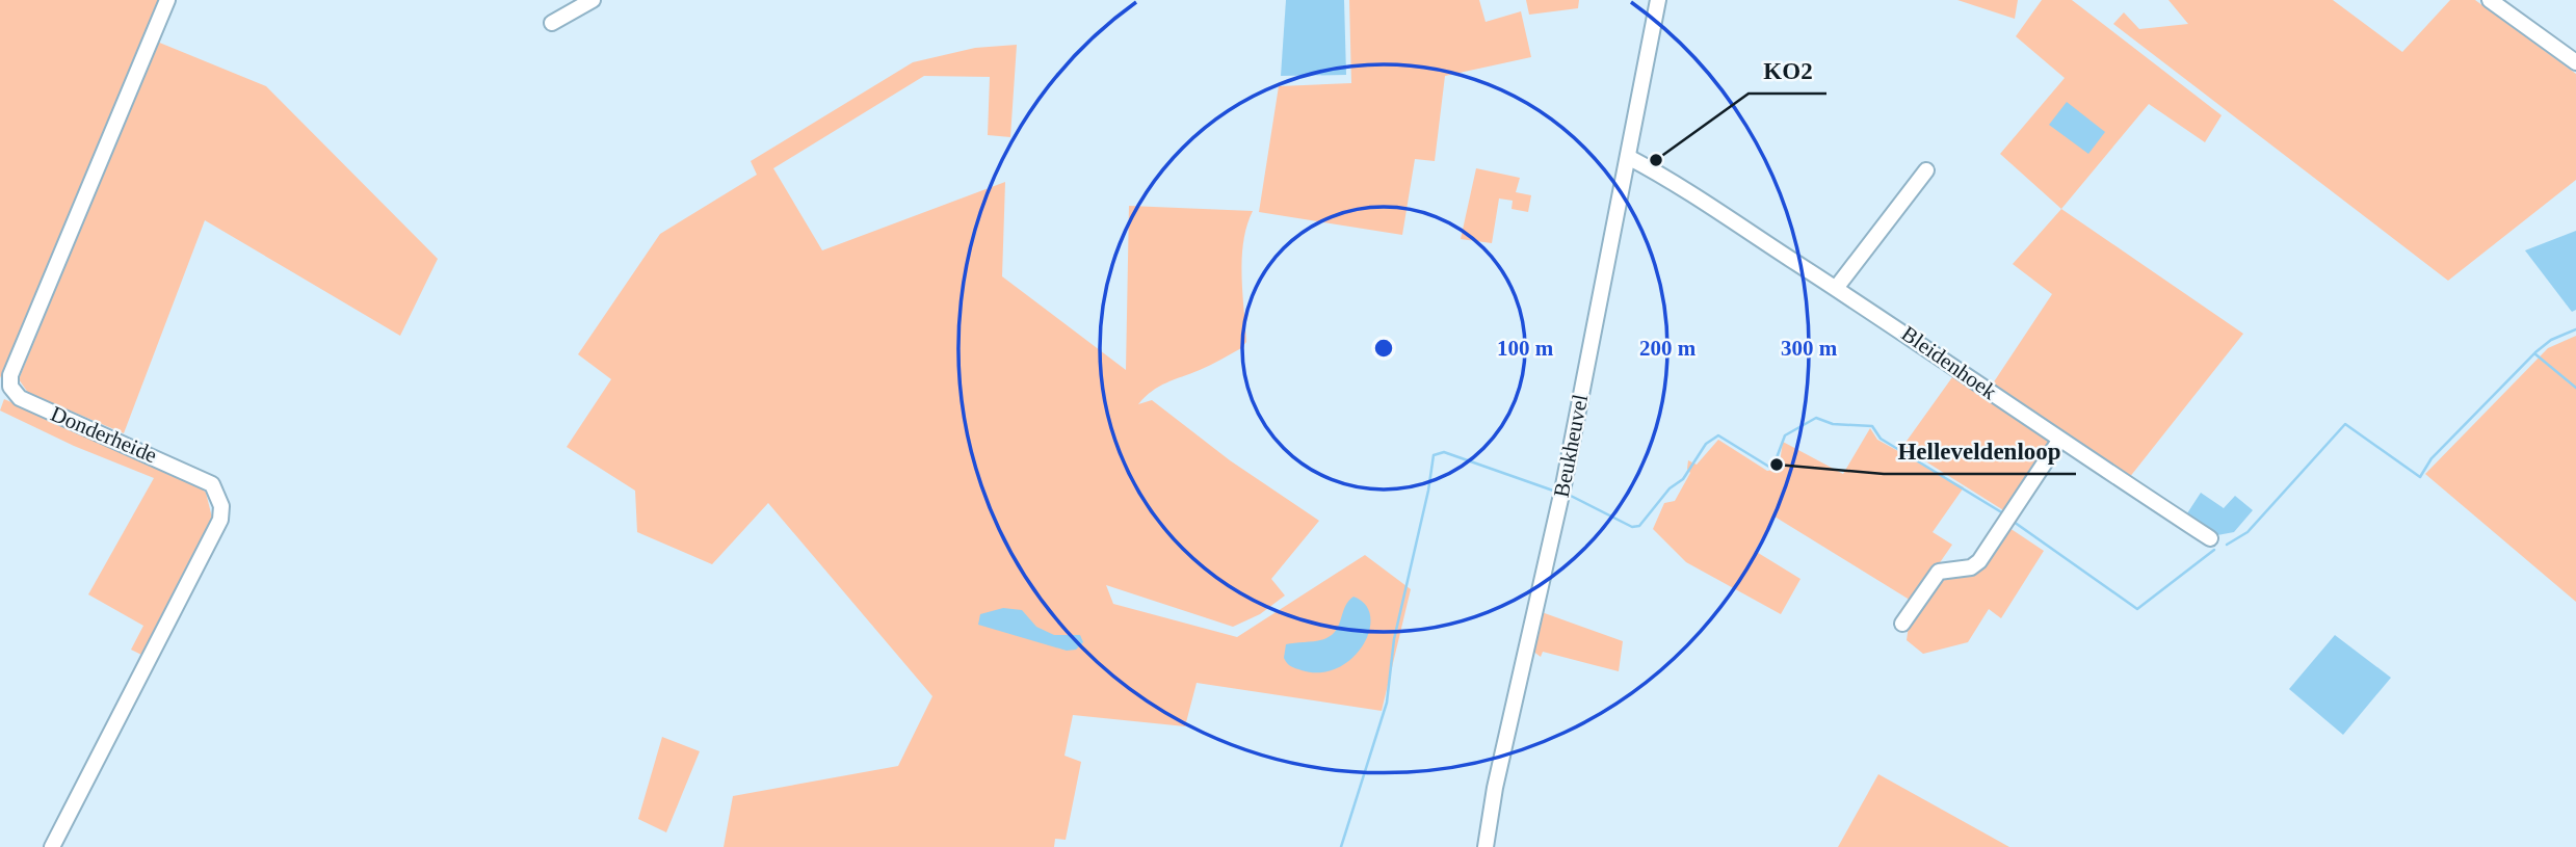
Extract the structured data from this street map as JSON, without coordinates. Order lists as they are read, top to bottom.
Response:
{
  "streets": {
    "street": ["Bleidenhoek", "Donderheide", "Beukheuvel"]
  },
  "crossings": [
    ["Bleidenhoek", "Beukheuvel"]
  ],
  "places": ["KO2", "Helleveldenloop"],
  "rings": ["100 m", "200 m", "300 m"]
}
